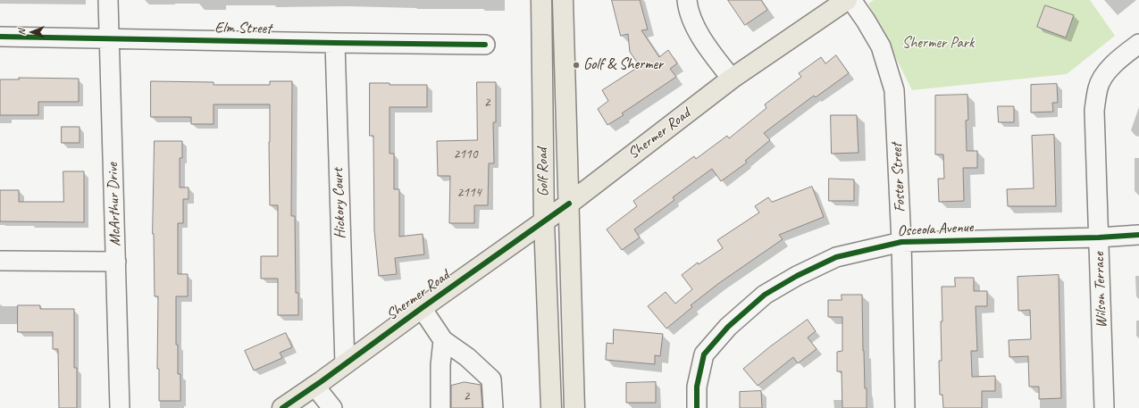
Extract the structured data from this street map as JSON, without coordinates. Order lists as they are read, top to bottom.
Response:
{
  "streets": {
    "main road": ["Shermer Road", "Golf Road"],
    "street": [
      "Elm Street",
      "Foster Street",
      "Hickory Court",
      "McArthur Drive",
      "Osceola Avenue",
      "Wilson Terrace"
    ]
  },
  "crossings": [
    ["Elm Street", "Hickory Court"],
    ["Elm Street", "McArthur Drive"],
    ["Shermer Road", "Golf Road"],
    ["Shermer Road", "Hickory Court"],
    ["Foster Street", "Osceola Avenue"],
    ["Osceola Avenue", "Wilson Terrace"]
  ],
  "parks": ["Shermer Park"],
  "places": ["Golf & Shermer"],
  "house_numbers": [
    "2",
    "2110",
    "2114",
    "2"
  ],
  "north": "left"
}
